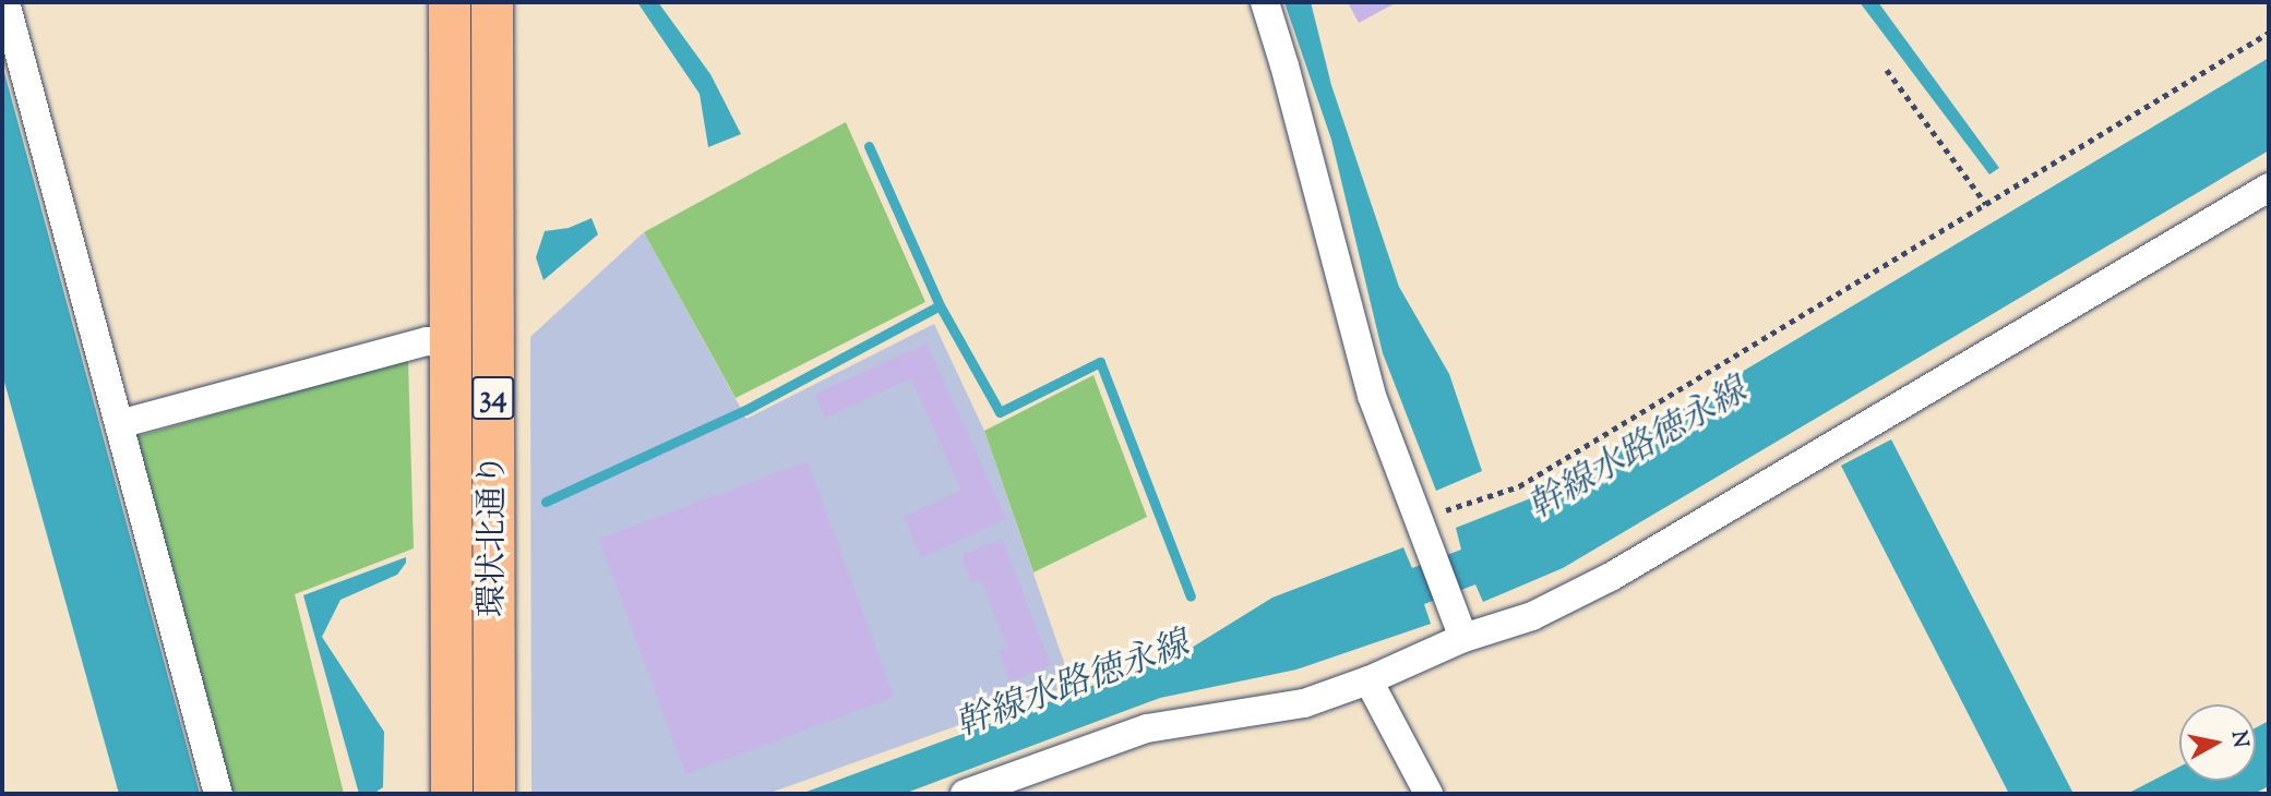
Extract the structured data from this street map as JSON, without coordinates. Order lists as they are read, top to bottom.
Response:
{
  "streets": {
    "highway": ["34", "環状北通り"]
  },
  "water": ["幹線水路徳永線"],
  "north": "right"
}
